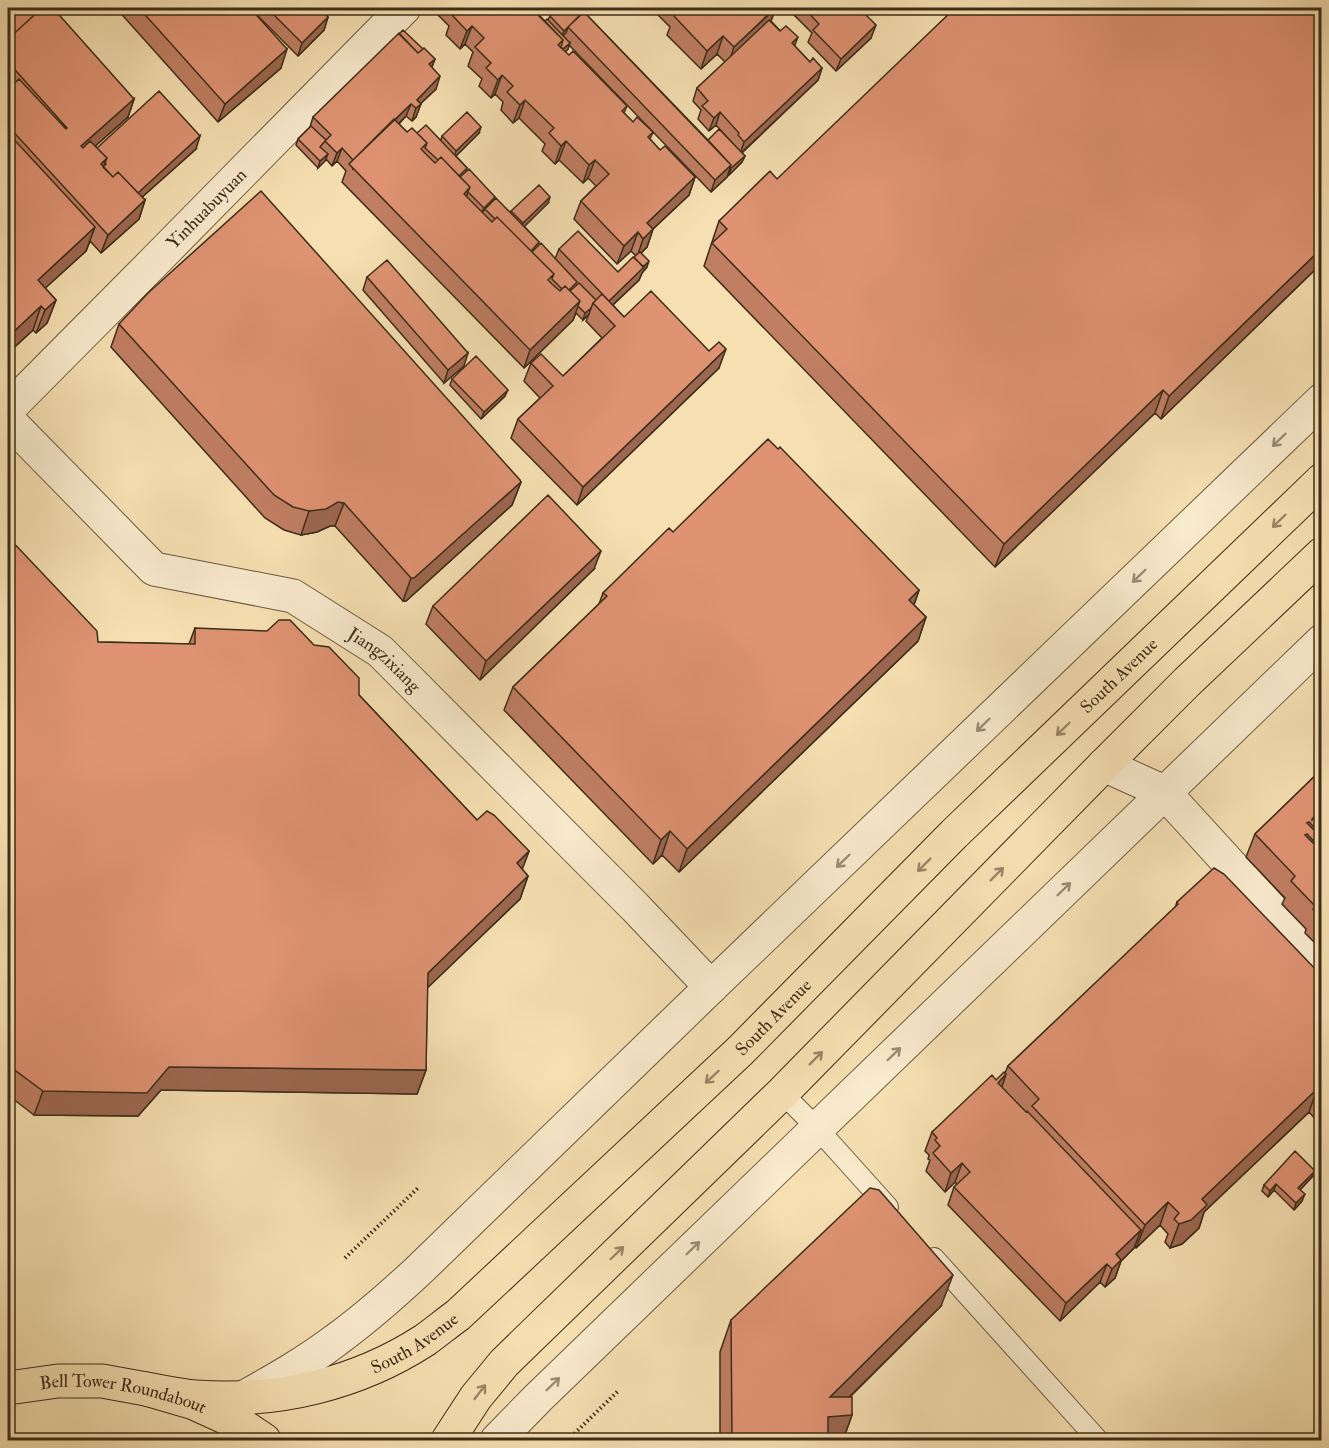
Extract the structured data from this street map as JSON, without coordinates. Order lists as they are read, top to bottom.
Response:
{
  "streets": {
    "main road": ["South Avenue", "Bell Tower Roundabout"],
    "street": ["Yinhuabuyuan", "Jiangzixiang"]
  },
  "crossings": [
    ["South Avenue", "Bell Tower Roundabout"]
  ]
}
